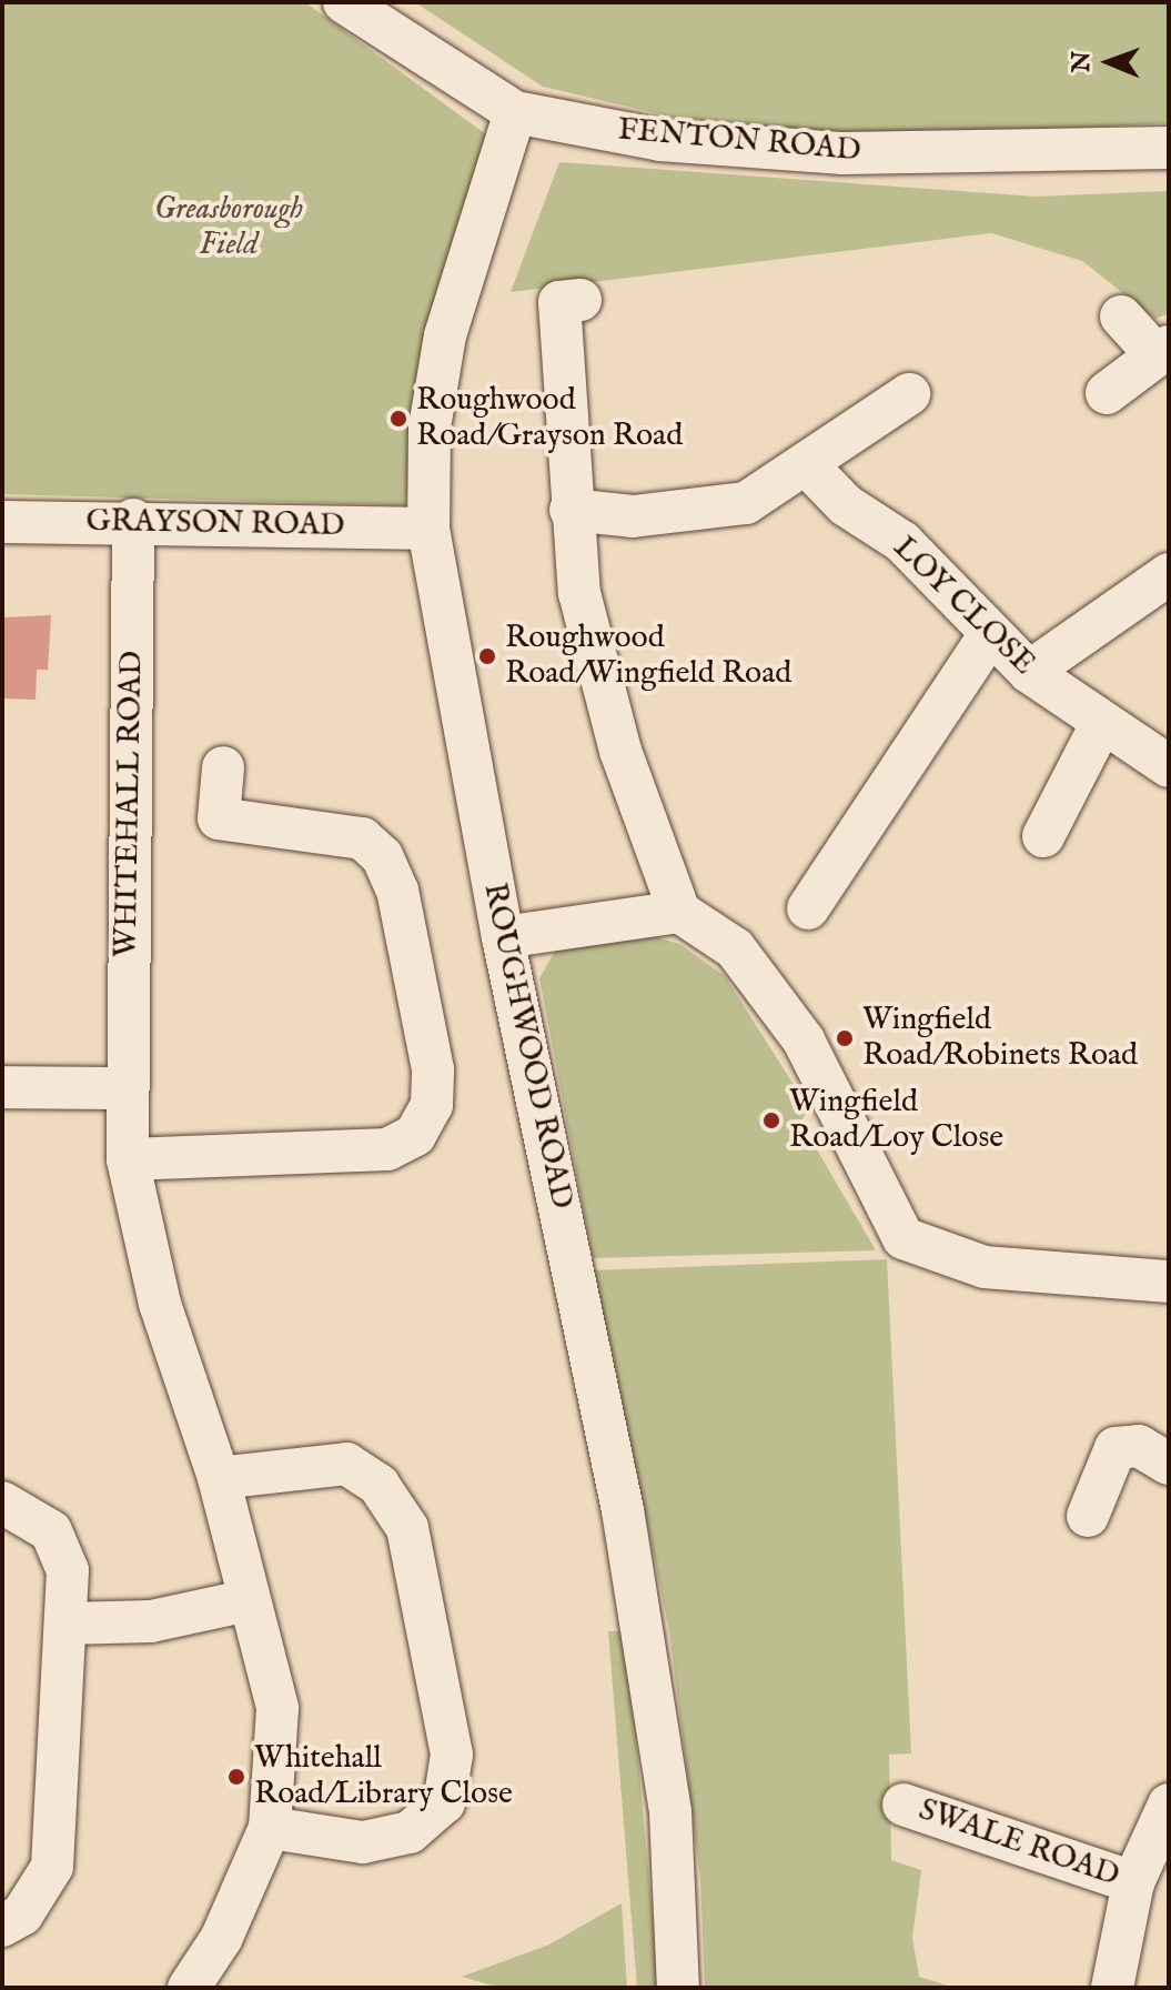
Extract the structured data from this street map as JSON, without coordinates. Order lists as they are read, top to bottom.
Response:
{
  "streets": {
    "street": [
      "FENTON ROAD",
      "GRAYSON ROAD",
      "LOY CLOSE",
      "WHITEHALL ROAD",
      "ROUGHWOOD ROAD",
      "SWALE ROAD"
    ]
  },
  "crossings": [
    ["FENTON ROAD", "ROUGHWOOD ROAD"],
    ["GRAYSON ROAD", "WHITEHALL ROAD"],
    ["GRAYSON ROAD", "ROUGHWOOD ROAD"]
  ],
  "parks": ["Greasborough Field"],
  "places": [
    "Roughwood Road/Grayson Road",
    "Roughwood Road/Wingfield Road",
    "Wingfield Road/Robinets Road",
    "Wingfield Road/Loy Close",
    "Whitehall Road/Library Close"
  ],
  "north": "left"
}
